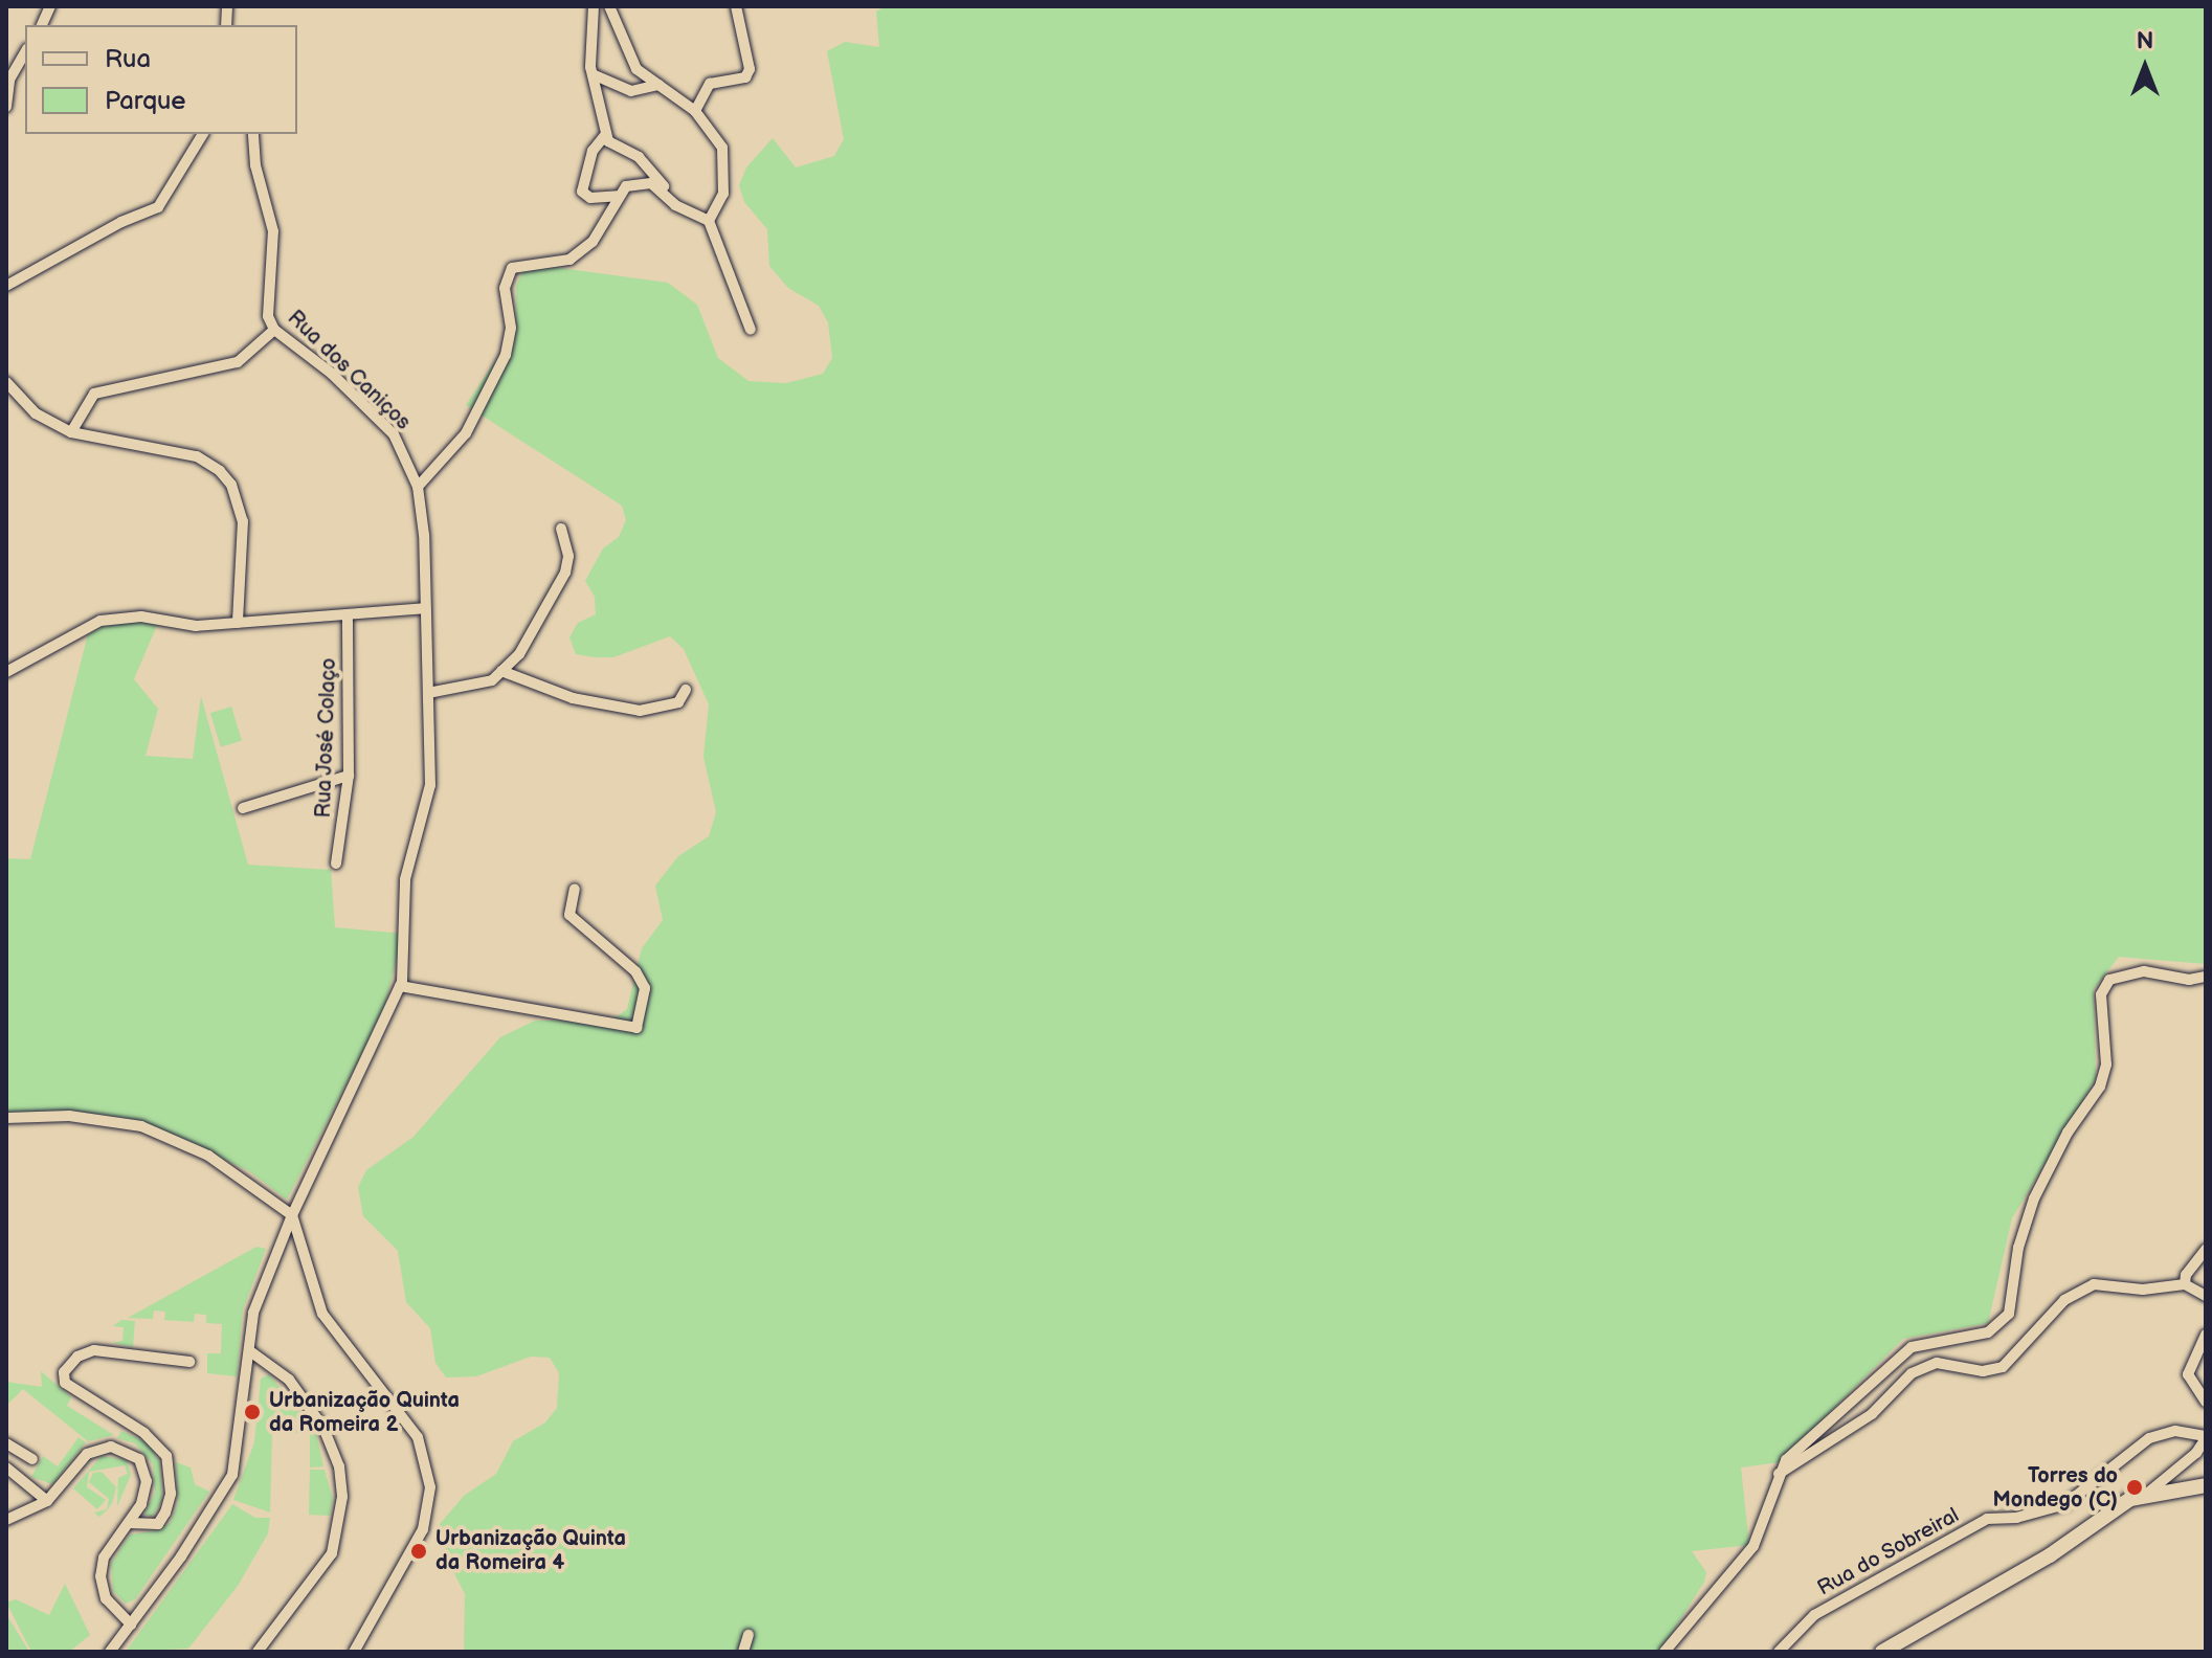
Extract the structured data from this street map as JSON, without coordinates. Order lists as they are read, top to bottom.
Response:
{
  "streets": {
    "street": ["Rua dos Caniços", "Rua José Colaço", "Rua do Sobreiral"]
  },
  "places": ["Urbanização Quinta da Romeira 2", "Torres do Mondego (C)", "Urbanização Quinta da Romeira 4"],
  "legend": ["Rua", "Parque"],
  "north": "top"
}
